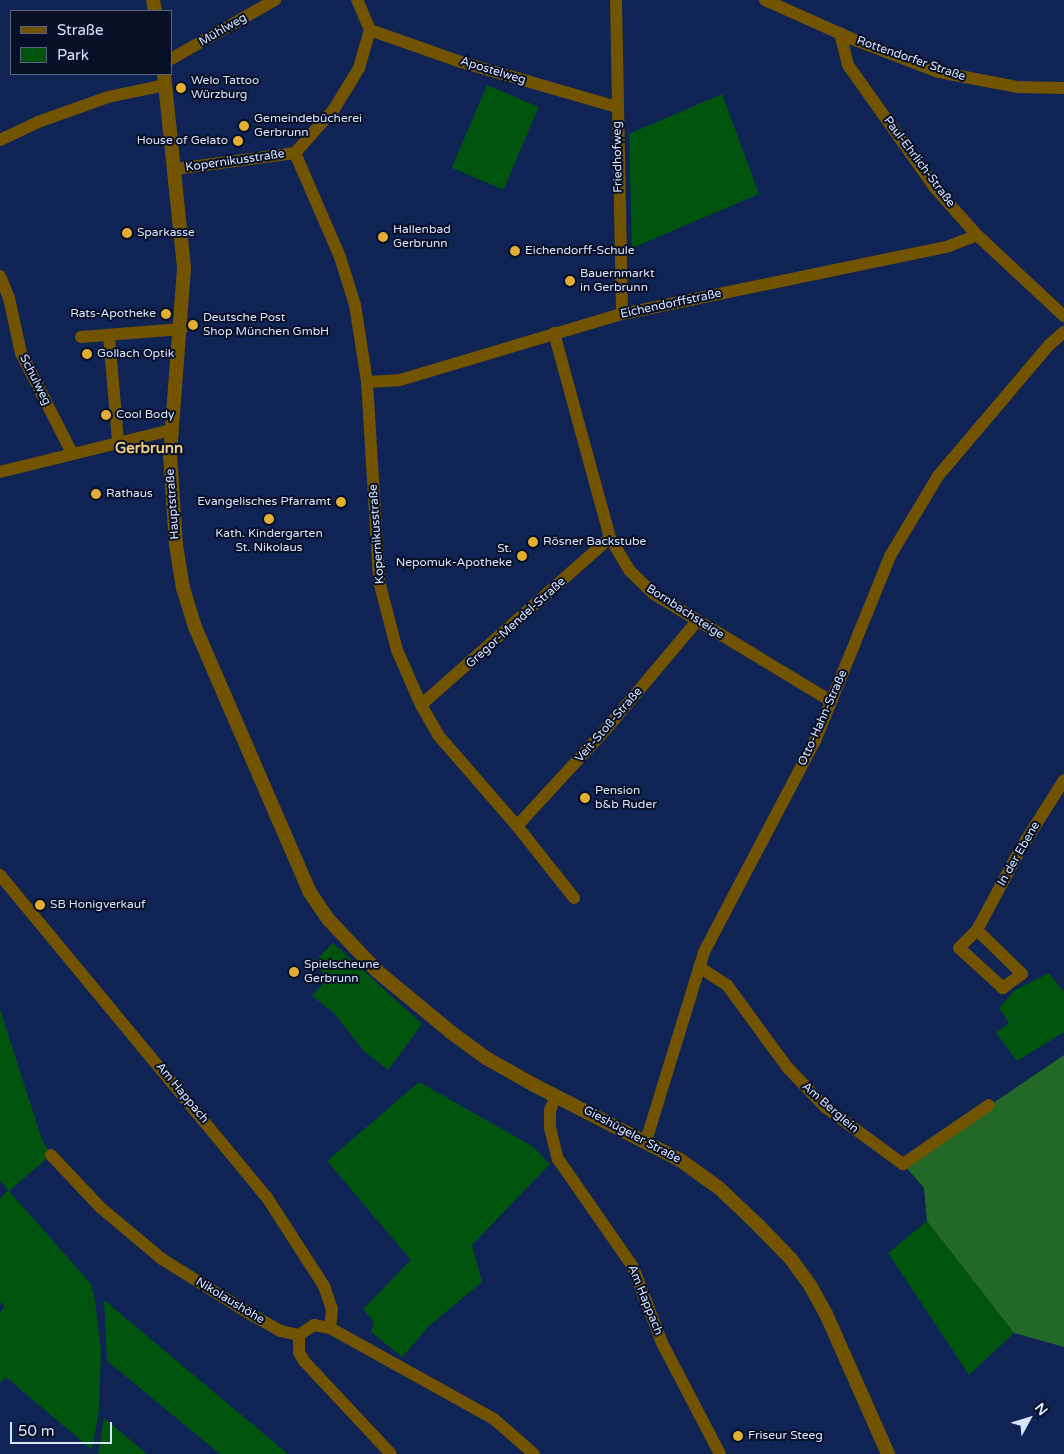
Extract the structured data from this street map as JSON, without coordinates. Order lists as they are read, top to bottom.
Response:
{
  "streets": {
    "street": [
      "Mühlweg",
      "Rottendorfer Straße",
      "Apostelweg",
      "Friedhofweg",
      "Kopernikusstraße",
      "Paul-Ehrlich-Straße",
      "Eichendorffstraße",
      "Schulweg",
      "Hauptstraße",
      "Bornbachsteige",
      "Gregor-Mendel-Straße",
      "Otto-Hahn-Straße",
      "Veit-Stoß-Straße",
      "In der Ebene",
      "Am Happach",
      "Am Berglein",
      "Gieshügeler Straße",
      "Nikolaushöhe"
    ]
  },
  "crossings": [
    ["Rottendorfer Straße", "Paul-Ehrlich-Straße"],
    ["Apostelweg", "Friedhofweg"],
    ["Apostelweg", "Kopernikusstraße"],
    ["Friedhofweg", "Eichendorffstraße"],
    ["Kopernikusstraße", "Eichendorffstraße"],
    ["Kopernikusstraße", "Hauptstraße"],
    ["Kopernikusstraße", "Gregor-Mendel-Straße"],
    ["Kopernikusstraße", "Veit-Stoß-Straße"],
    ["Paul-Ehrlich-Straße", "Eichendorffstraße"],
    ["Eichendorffstraße", "Bornbachsteige"],
    ["Hauptstraße", "Gieshügeler Straße"],
    ["Bornbachsteige", "Gregor-Mendel-Straße"],
    ["Bornbachsteige", "Otto-Hahn-Straße"],
    ["Bornbachsteige", "Veit-Stoß-Straße"],
    ["Otto-Hahn-Straße", "Am Berglein"],
    ["Otto-Hahn-Straße", "Gieshügeler Straße"],
    ["Am Happach", "Gieshügeler Straße"]
  ],
  "districts": ["Gerbrunn"],
  "places": [
    "Welo Tattoo Würzburg",
    "Gemeindebücherei Gerbrunn",
    "House of Gelato",
    "Sparkasse",
    "Hallenbad Gerbrunn",
    "Eichendorff-Schule",
    "Bauernmarkt in Gerbrunn",
    "Rats-Apotheke",
    "Deutsche Post Shop München GmbH",
    "Gollach Optik",
    "Cool Body",
    "Rathaus",
    "Evangelisches Pfarramt",
    "Kath. Kindergarten St. Nikolaus",
    "Rösner Backstube",
    "St. Nepomuk-Apotheke",
    "Pension b&b Ruder",
    "SB Honigverkauf",
    "Spielscheune Gerbrunn",
    "Friseur Steeg"
  ],
  "legend": ["Straße", "Park"],
  "scale_bar": "50 m",
  "north": "top right"
}
